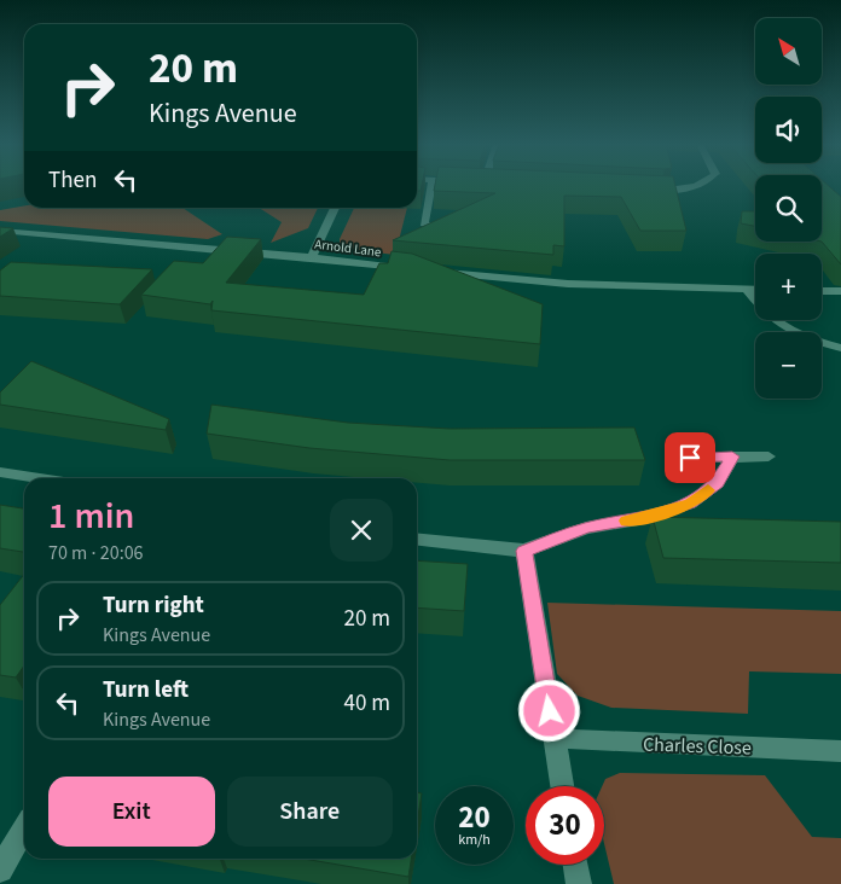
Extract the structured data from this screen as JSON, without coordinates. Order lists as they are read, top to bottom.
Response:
{
  "streets": {
    "street": ["Arnold Lane", "Charles Close"]
  },
  "north": "top left",
  "page": {
    "map_buttons": ["+", "−"],
    "turn": ["20 m", "Kings Avenue"],
    "then": "Then",
    "heading": ["1 min", "70 m · 20:06"],
    "list": [
      {
        "name": "Turn right",
        "note": "Kings Avenue",
        "value": "20 m"
      },
      {
        "name": "Turn left",
        "note": "Kings Avenue",
        "value": "40 m"
      }
    ],
    "buttons": ["Exit", "Share"],
    "speed": "20 km/h",
    "limit": "30"
  }
}
